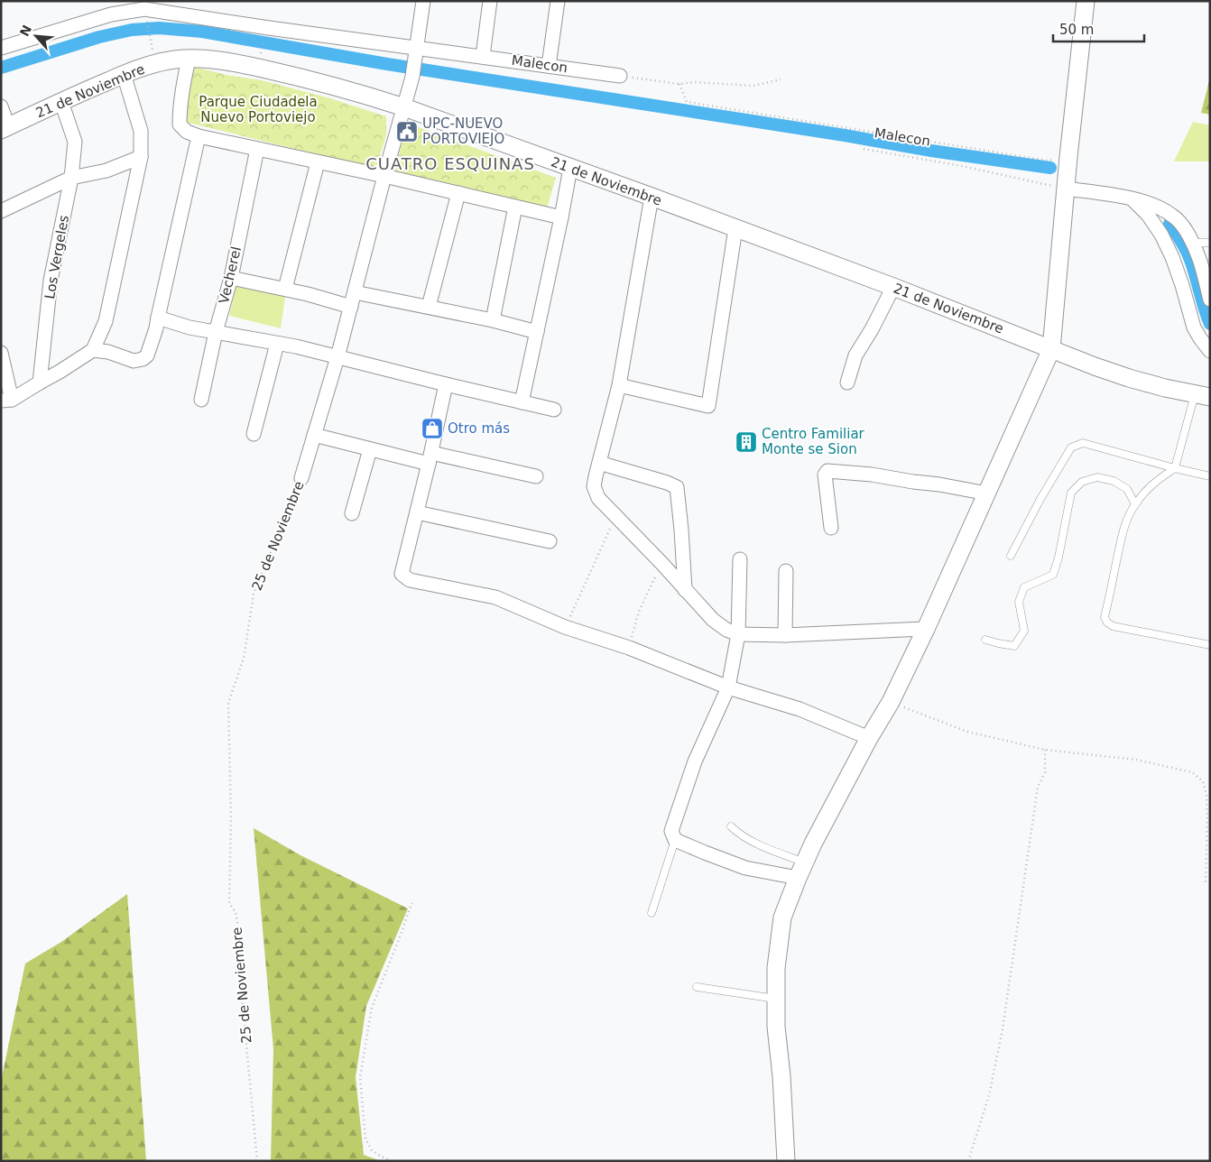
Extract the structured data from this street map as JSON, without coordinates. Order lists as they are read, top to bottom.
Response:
{
  "streets": {
    "street": [
      "Malecon",
      "21 de Noviembre",
      "Los Vergeles",
      "Vecherel",
      "25 de Noviembre"
    ]
  },
  "crossings": [
    ["Malecon", "25 de Noviembre"],
    ["21 de Noviembre", "Los Vergeles"],
    ["21 de Noviembre", "25 de Noviembre"]
  ],
  "districts": ["CUATRO ESQUINAS"],
  "parks": ["Parque Ciudadela Nuevo Portoviejo"],
  "places": {
    "public building": ["UPC-NUEVO PORTOVIEJO"],
    "shop": ["Otro más"],
    "building": ["Centro Familiar Monte se Sion"]
  },
  "scale_bar": "50 m",
  "north": "top left"
}
